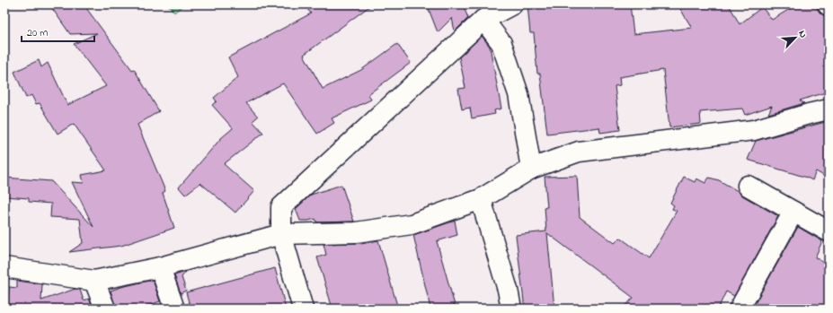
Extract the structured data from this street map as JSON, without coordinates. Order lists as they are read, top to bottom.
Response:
{
  "scale_bar": "20 m",
  "north": "top right"
}
